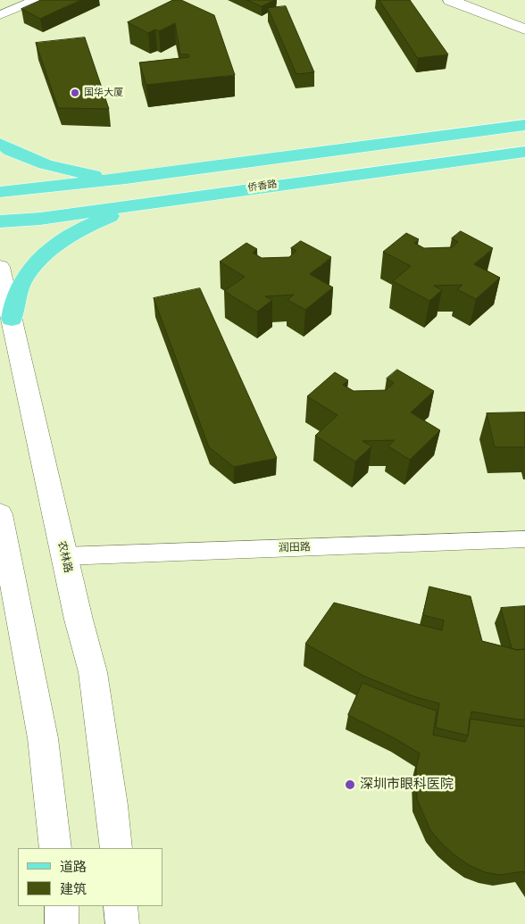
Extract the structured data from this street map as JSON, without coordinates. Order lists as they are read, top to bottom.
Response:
{
  "streets": {
    "main road": ["侨香路", "农林路"],
    "street": ["润田路"]
  },
  "crossings": [
    ["润田路", "农林路"]
  ],
  "places": ["国华大厦", "深圳市眼科医院"],
  "legend": ["道路", "建筑"]
}
